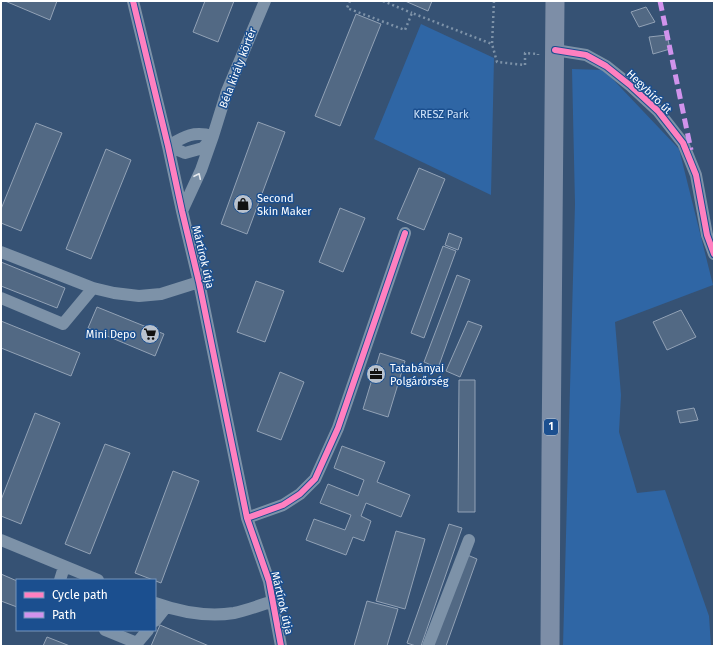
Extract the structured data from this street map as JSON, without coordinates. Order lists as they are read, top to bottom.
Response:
{
  "streets": {
    "main road": ["1"],
    "street": ["Béla király körtér", "Hegybíró út", "Mártírok útja"]
  },
  "crossings": [
    ["Béla király körtér", "Mártírok útja"],
    ["Hegybíró út", "1"]
  ],
  "parks": ["KRESZ Park"],
  "places": {
    "shop": ["Second Skin Maker"],
    "supermarket": ["Mini Depo"],
    "office": ["Tatabányai Polgárőrség"]
  },
  "legend": ["Cycle path", "Path"]
}
